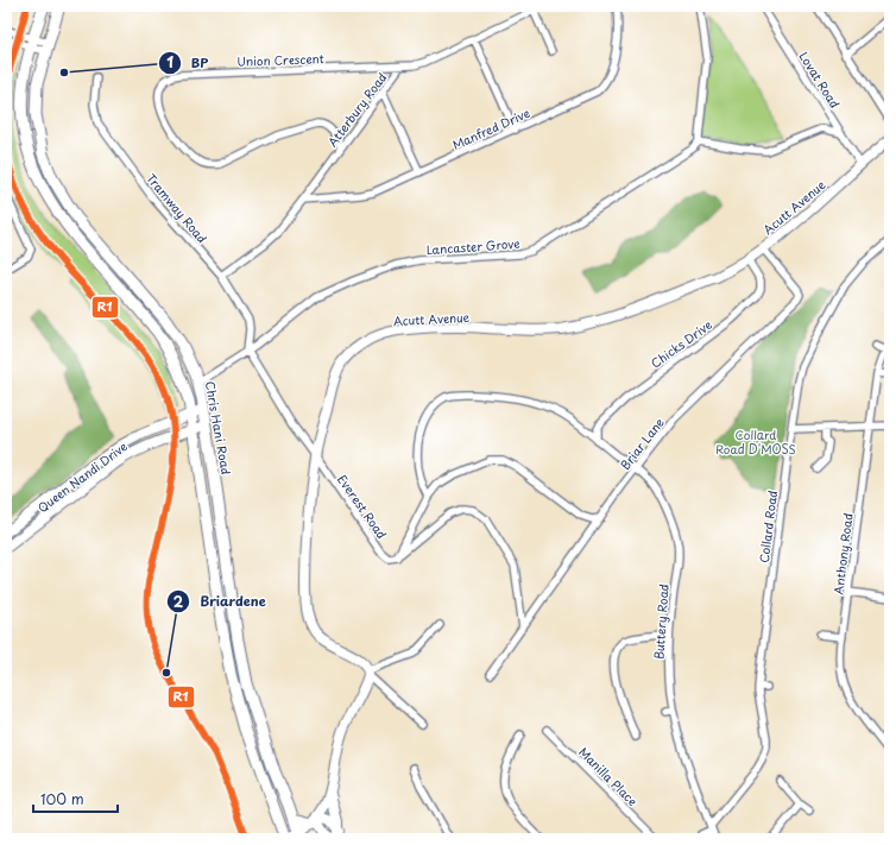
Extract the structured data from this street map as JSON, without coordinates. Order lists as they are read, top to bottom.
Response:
{
  "streets": {
    "main road": ["Chris Hani Road"],
    "street": [
      "Union Crescent",
      "Lovat Road",
      "Atterbury Road",
      "Manfred Drive",
      "Acutt Avenue",
      "Tramway Road",
      "Lancaster Grove",
      "Chicks Drive",
      "Briar Lane",
      "Queen Nandi Drive",
      "Everest Road",
      "Collard Road",
      "Anthony Road",
      "Buttery Road",
      "Manilla Place"
    ]
  },
  "crossings": [
    ["Union Crescent", "Atterbury Road"],
    ["Lovat Road", "Acutt Avenue"],
    ["Atterbury Road", "Manfred Drive"],
    ["Atterbury Road", "Tramway Road"],
    ["Acutt Avenue", "Chicks Drive"],
    ["Acutt Avenue", "Briar Lane"],
    ["Acutt Avenue", "Everest Road"],
    ["Tramway Road", "Lancaster Grove"],
    ["Tramway Road", "Everest Road"],
    ["Lancaster Grove", "Chris Hani Road"],
    ["Lancaster Grove", "Everest Road"],
    ["Chicks Drive", "Buttery Road"],
    ["Chris Hani Road", "Queen Nandi Drive"],
    ["Briar Lane", "Everest Road"],
    ["Briar Lane", "Buttery Road"],
    ["Everest Road", "Buttery Road"],
    ["Collard Road", "Buttery Road"]
  ],
  "parks": ["Collard Road D'MOSS"],
  "places": ["BP", "Briardene"],
  "lines": ["transit line R1"],
  "scale_bar": "100 m"
}
